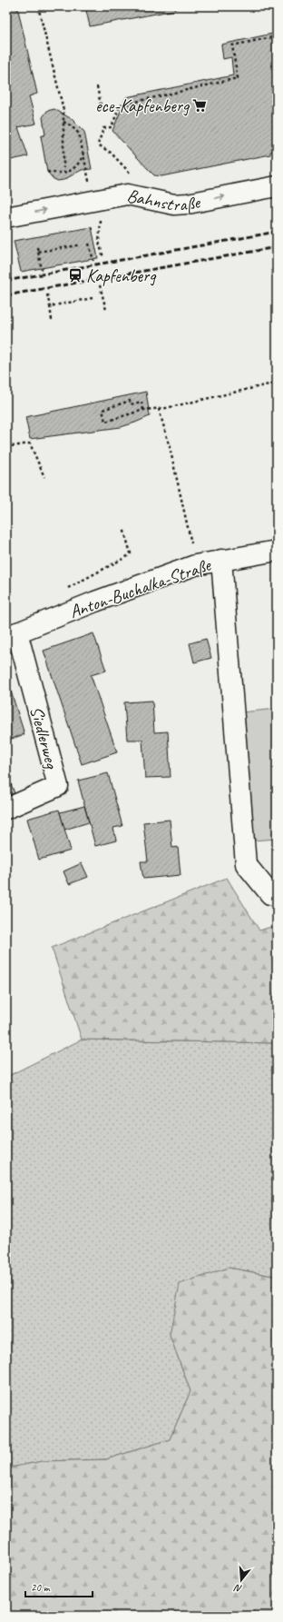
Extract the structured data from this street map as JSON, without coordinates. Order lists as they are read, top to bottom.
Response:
{
  "streets": {
    "street": ["Bahnstraße", "Anton-Buchalka-Straße", "Siedlerweg"]
  },
  "crossings": [
    ["Anton-Buchalka-Straße", "Siedlerweg"]
  ],
  "one_way": ["Bahnstraße"],
  "places": {
    "supermarket": ["ece-Kapfenberg"],
    "station": ["Kapfenberg"]
  },
  "scale_bar": "20 m",
  "north": "bottom"
}
